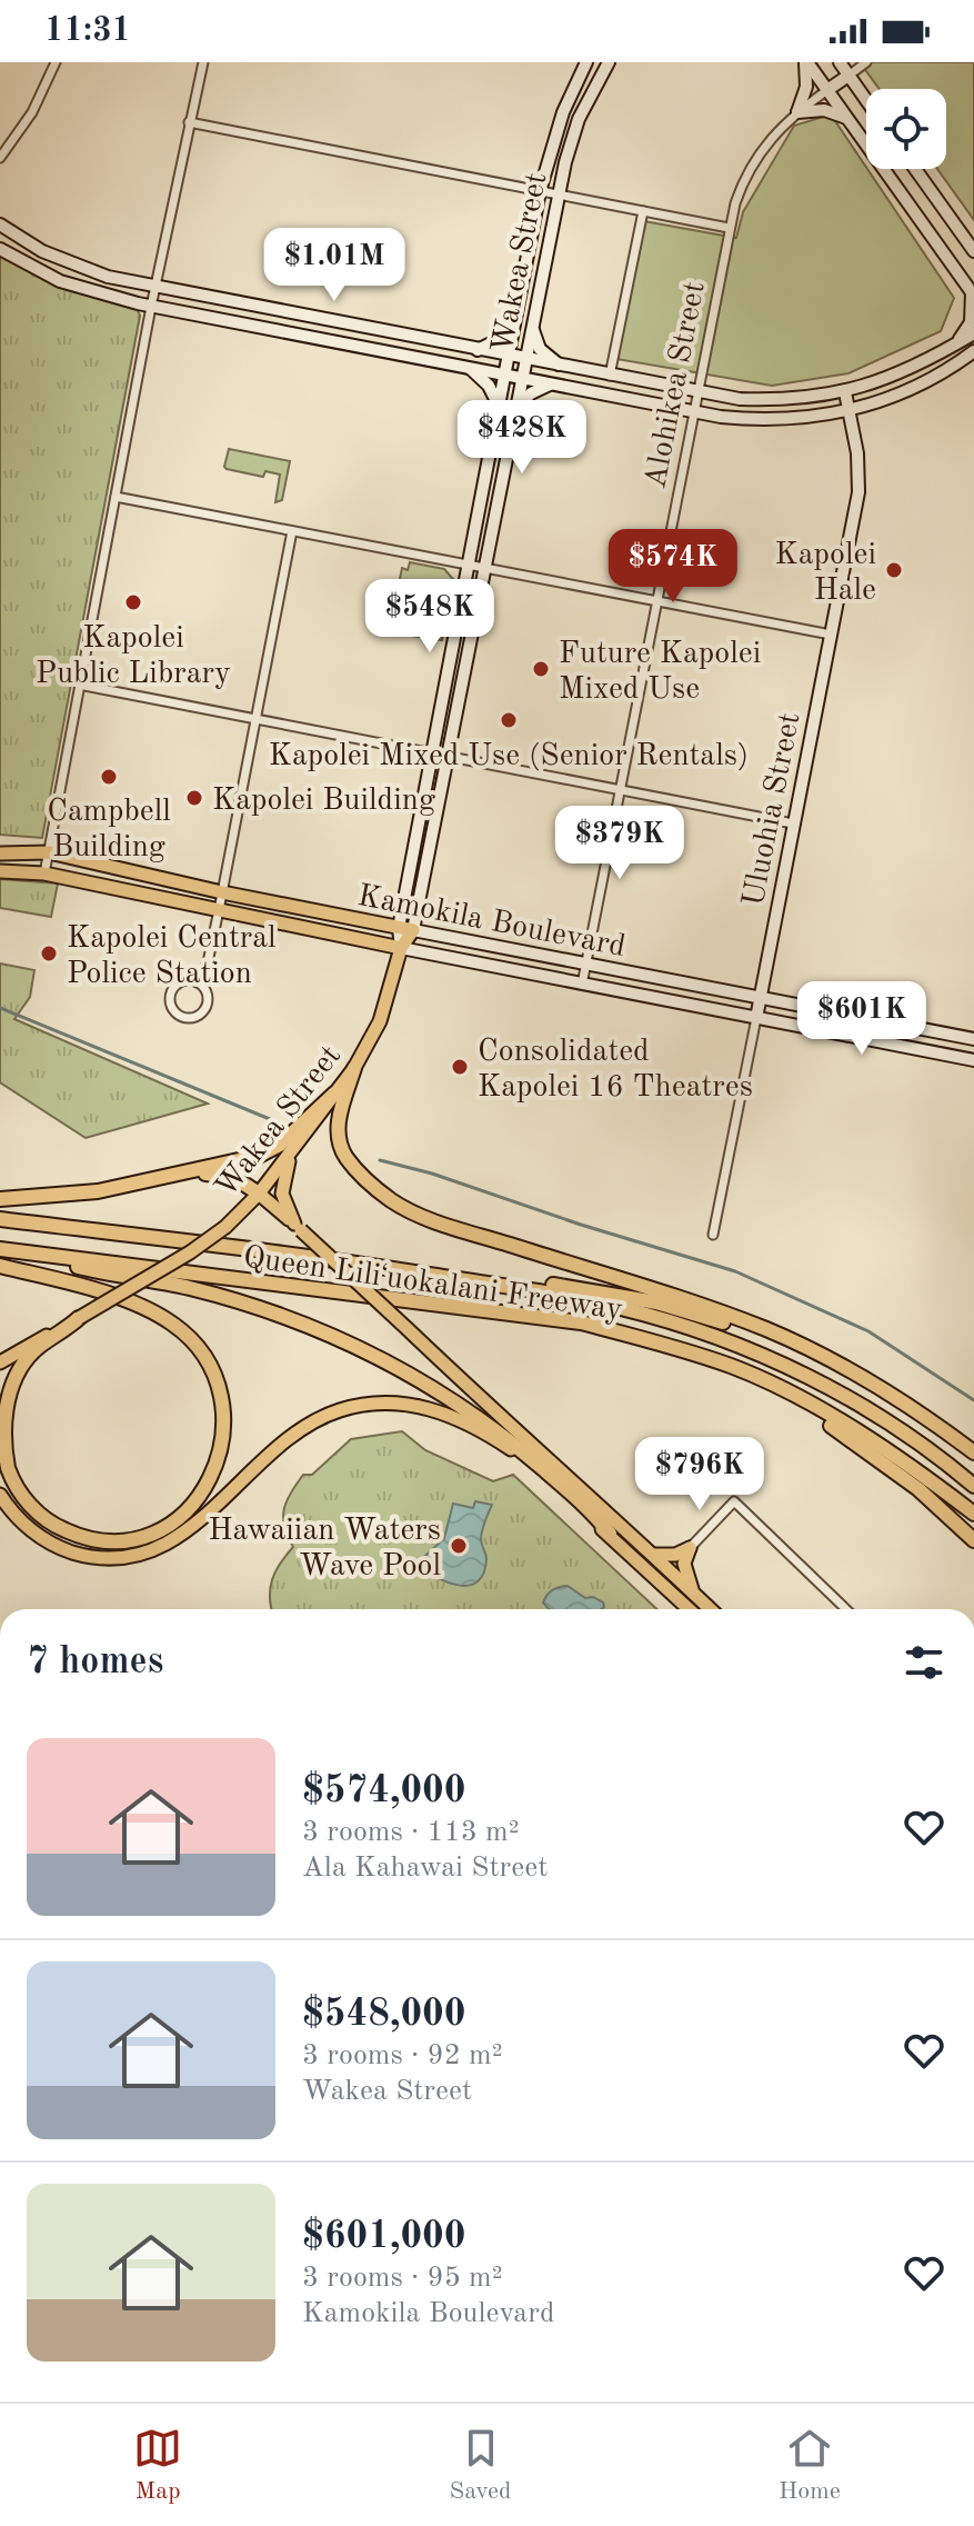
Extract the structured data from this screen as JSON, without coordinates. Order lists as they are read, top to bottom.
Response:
{
  "streets": {
    "highway": ["Queen Liliʻuokalani Freeway"],
    "main road": ["Wakea Street", "Kamokila Boulevard"],
    "street": ["Alohikea Street", "Uluohia Street"]
  },
  "crossings": [
    ["Wakea Street", "Kamokila Boulevard"],
    ["Alohikea Street", "Kamokila Boulevard"],
    ["Uluohia Street", "Kamokila Boulevard"]
  ],
  "places": [
    "Kapolei Hale",
    "Kapolei Public Library",
    "Future Kapolei Mixed Use",
    "Kapolei Mixed Use (Senior Rentals)",
    "Campbell Building",
    "Kapolei Building",
    "Kapolei Central Police Station",
    "Consolidated Kapolei 16 Theatres",
    "Hawaiian Waters Wave Pool"
  ],
  "page": {
    "status": "11:31",
    "price": [
      "$1.01M",
      "$428K",
      "$574K",
      "$548K",
      "$379K",
      "$601K",
      "$796K"
    ],
    "heading": "7 homes",
    "list": [
      {
        "name": "$574,000",
        "note": "3 rooms · 113 m² · Ala Kahawai Street"
      },
      {
        "name": "$548,000",
        "note": "3 rooms · 92 m² · Wakea Street"
      },
      {
        "name": "$601,000",
        "note": "3 rooms · 95 m² · Kamokila Boulevard"
      }
    ],
    "tabs": ["Map", "Saved", "Home"]
  }
}
